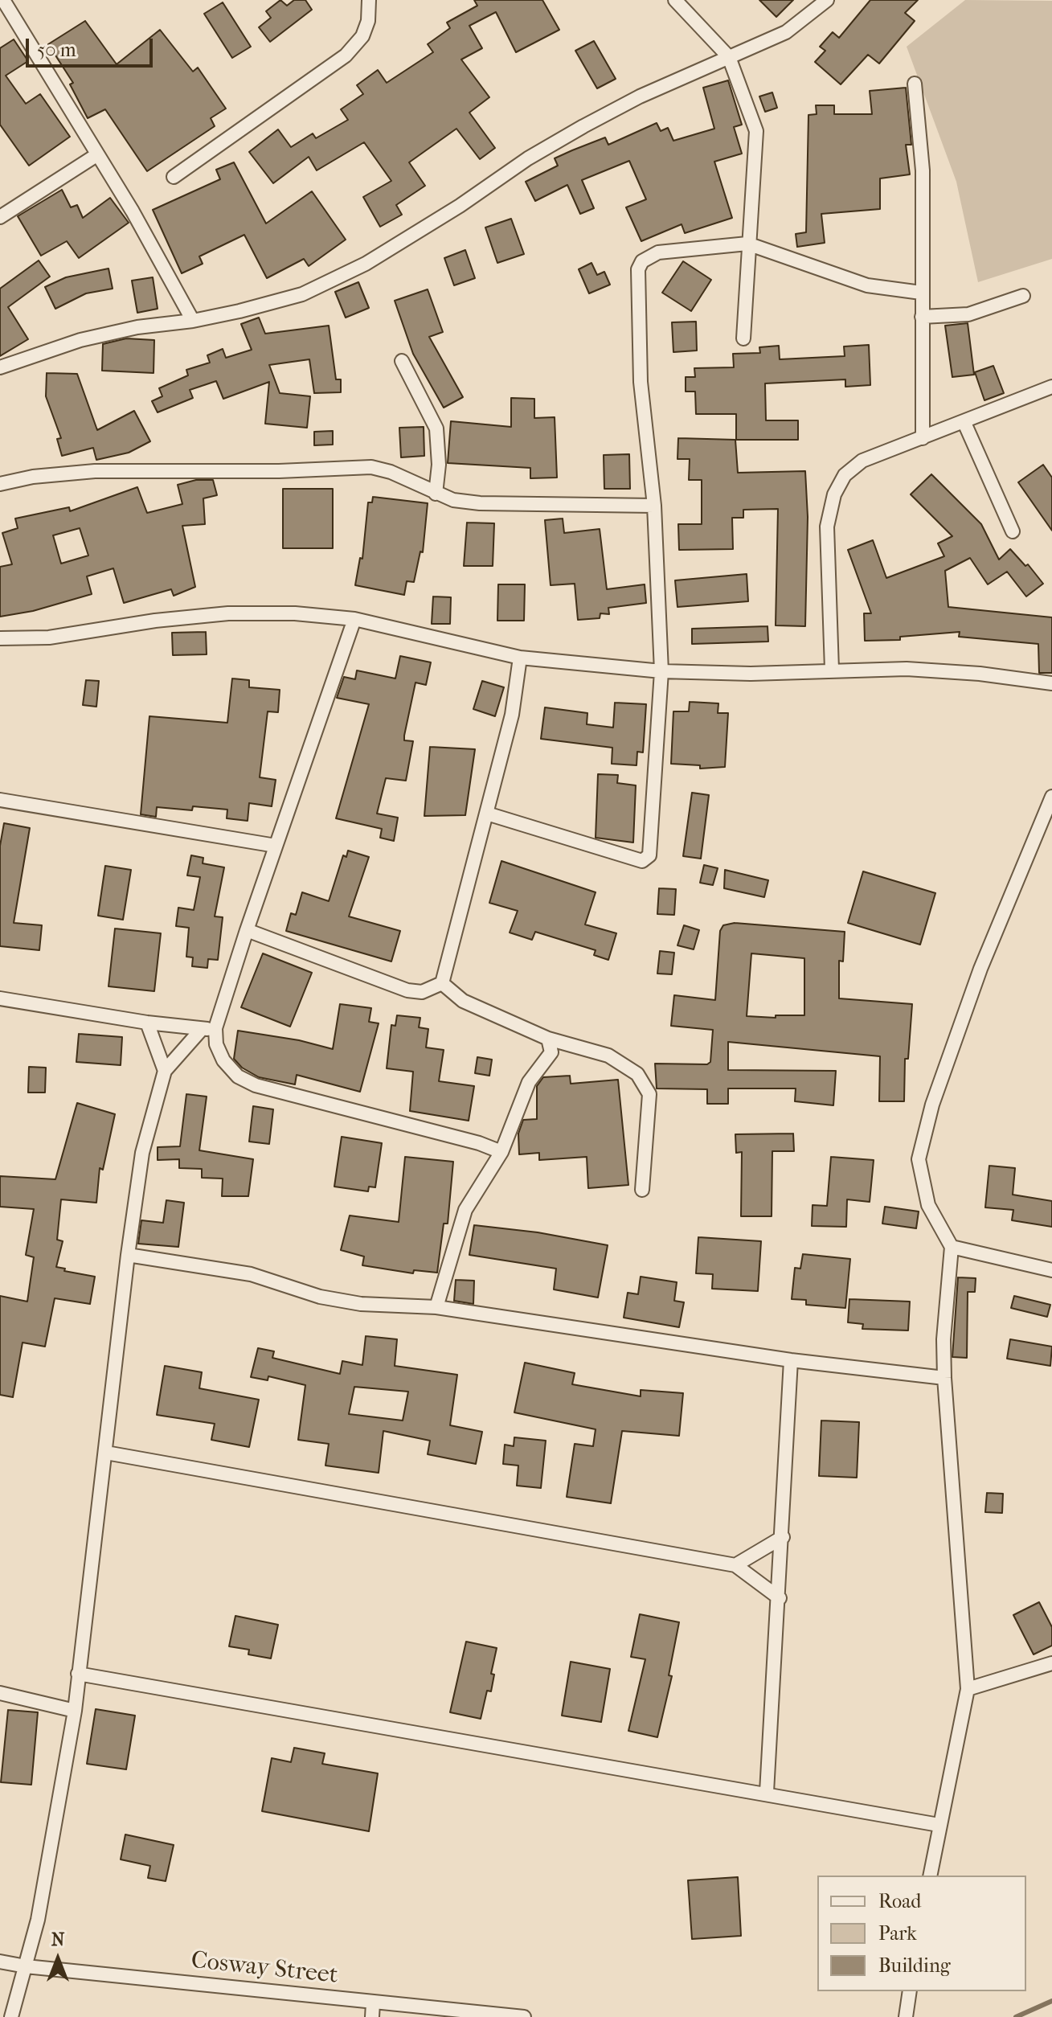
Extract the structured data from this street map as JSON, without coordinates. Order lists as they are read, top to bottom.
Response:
{
  "streets": {
    "street": ["Cosway Street"]
  },
  "legend": ["Road", "Park", "Building"],
  "scale_bar": "50 m",
  "north": "top"
}
